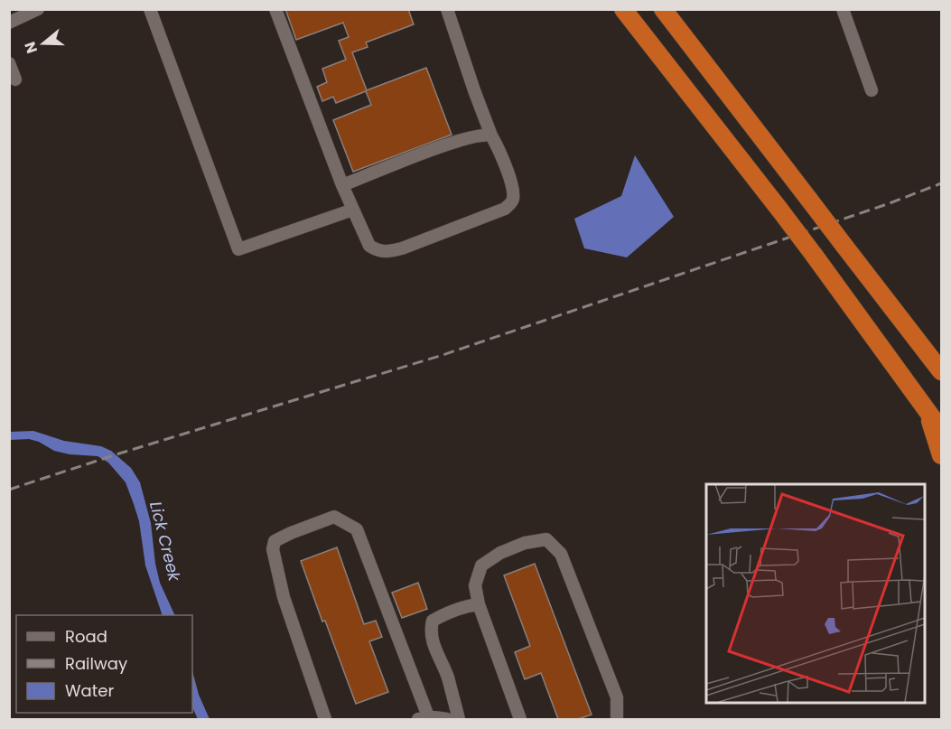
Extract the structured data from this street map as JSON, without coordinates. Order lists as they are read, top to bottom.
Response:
{
  "water": ["Lick Creek"],
  "legend": ["Road", "Railway", "Water"],
  "north": "left"
}
